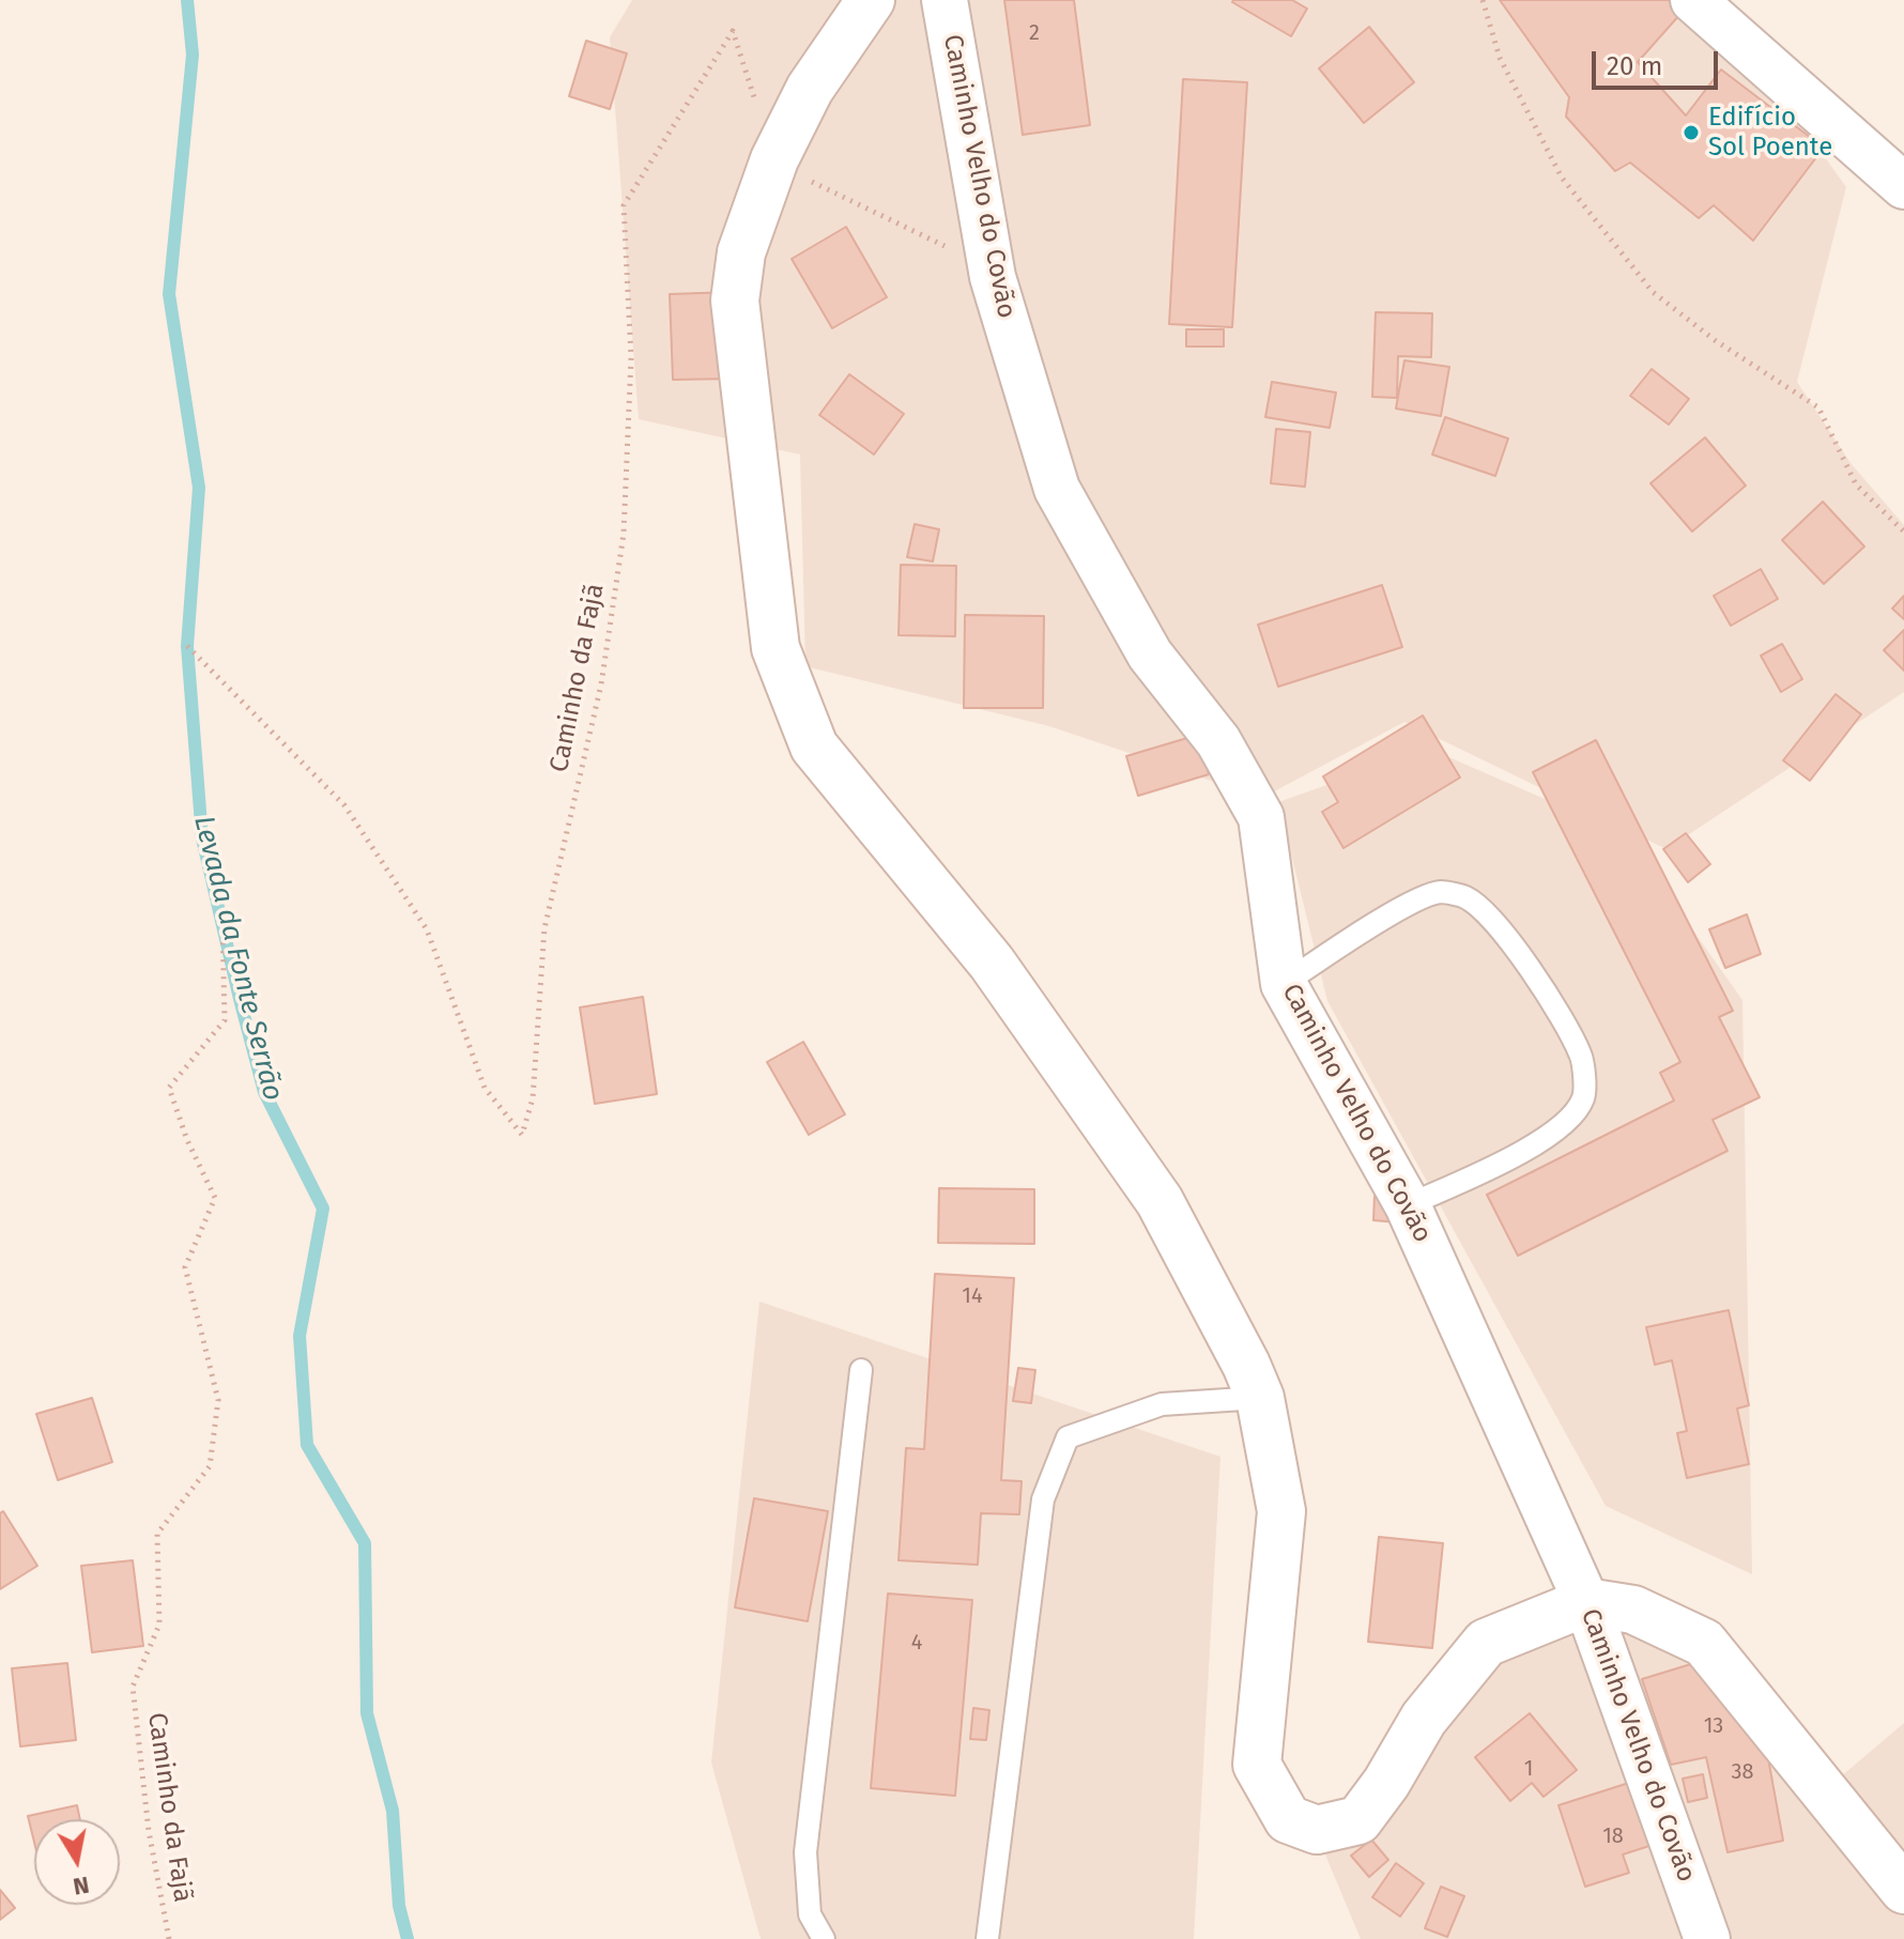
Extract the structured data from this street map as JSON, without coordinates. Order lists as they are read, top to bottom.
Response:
{
  "streets": {
    "street": ["Caminho Velho do Covão"],
    "path": ["Caminho da Fajã"]
  },
  "water": ["Levada da Fonte Serrão"],
  "places": ["Edifício Sol Poente"],
  "house_numbers": [
    "2",
    "14",
    "4",
    "13",
    "1",
    "38",
    "18"
  ],
  "scale_bar": "20 m",
  "north": "bottom"
}
